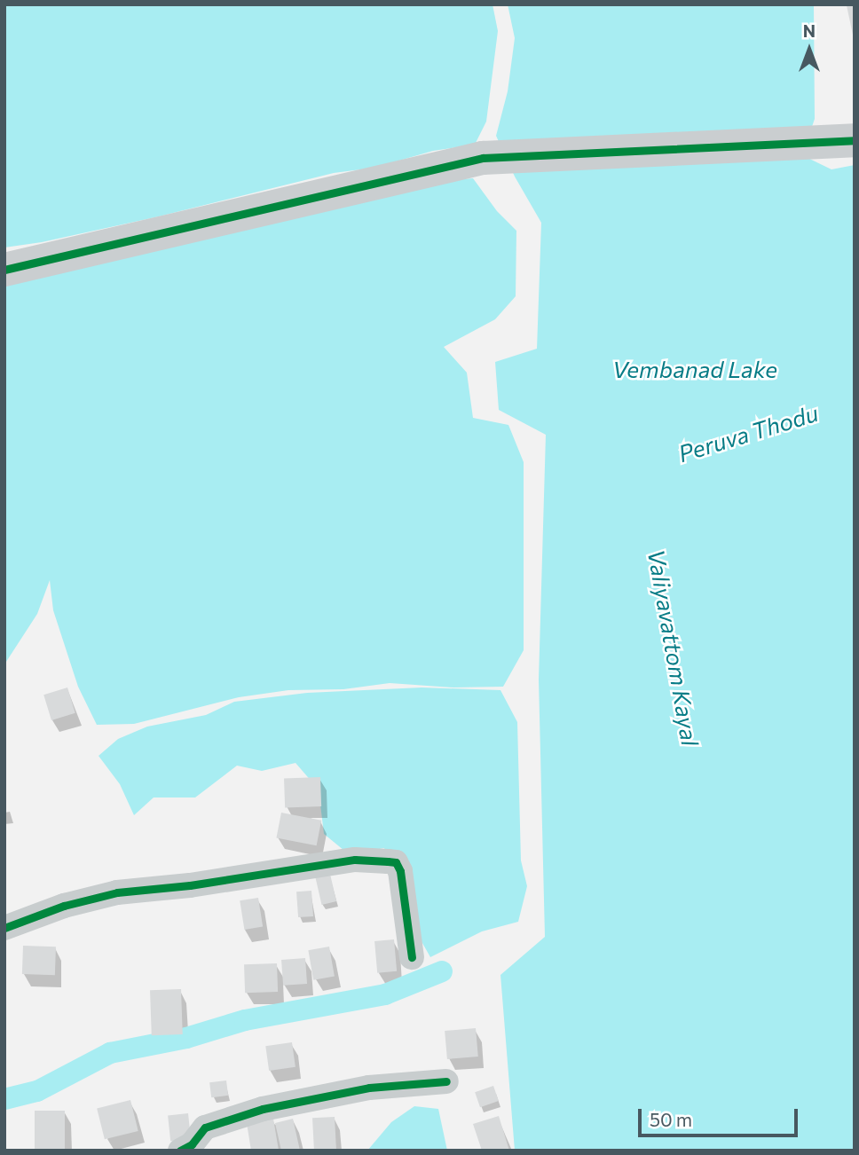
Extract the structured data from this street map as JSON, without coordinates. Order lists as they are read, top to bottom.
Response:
{
  "water": ["Vembanad Lake", "Peruva Thodu", "Valiyavattom Kayal"],
  "scale_bar": "50 m",
  "north": "top"
}
